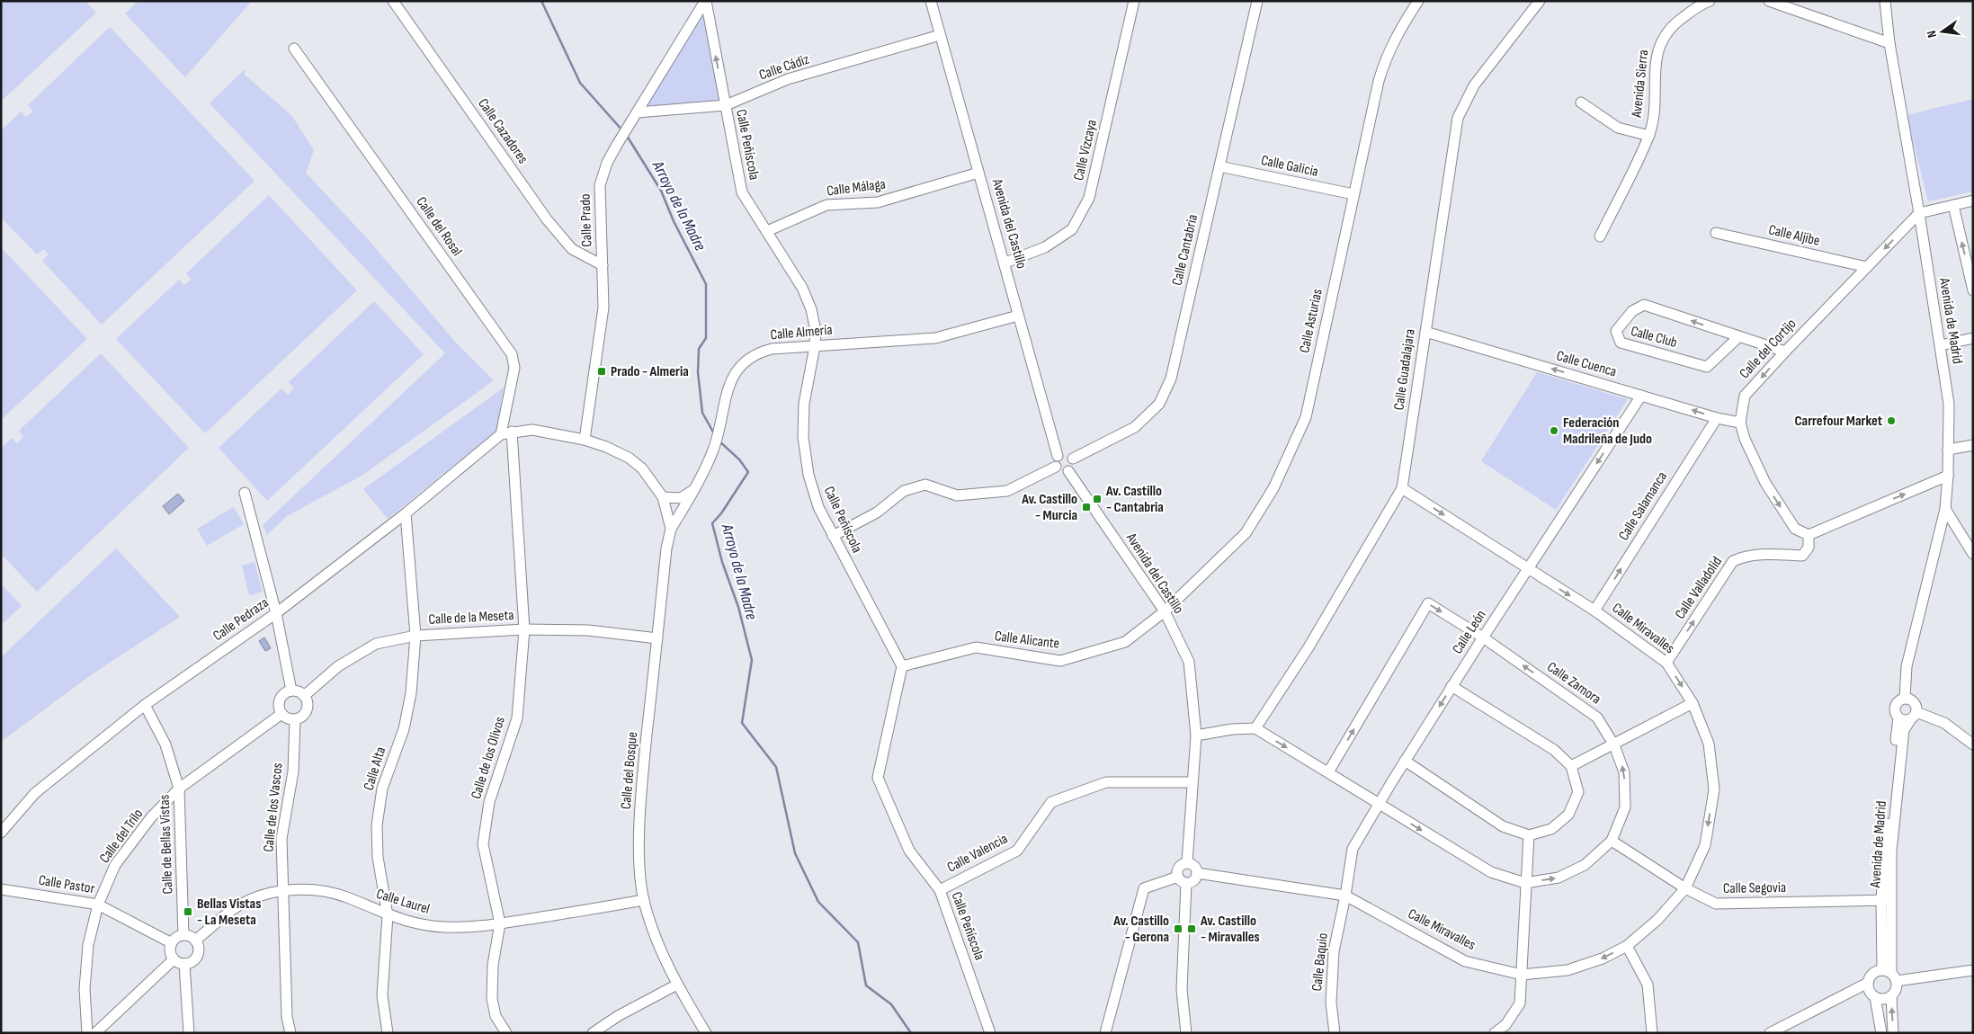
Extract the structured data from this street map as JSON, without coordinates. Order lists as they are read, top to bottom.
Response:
{
  "streets": {
    "street": [
      "Calle Cádiz",
      "Avenida Sierra",
      "Calle Cazadores",
      "Calle Peñíscola",
      "Calle Vizcaya",
      "Calle Galicia",
      "Calle Málaga",
      "Calle Prado",
      "Avenida del Castillo",
      "Calle del Rosal",
      "Calle Aljibe",
      "Calle Cantabria",
      "Calle Asturias",
      "Avenida de Madrid",
      "Calle Almería",
      "Calle Club",
      "Calle del Cortijo",
      "Calle Cuenca",
      "Calle Guadalajara",
      "Calle Salamanca",
      "Calle Valladolid",
      "Calle de la Meseta",
      "Calle Pedraza",
      "Calle Miravalles",
      "Calle León",
      "Calle Alicante",
      "Calle Zamora",
      "Calle de los Olivos",
      "Calle Alta",
      "Calle del Bosque",
      "Calle de los Vascos",
      "Calle del Trilo",
      "Calle de Bellas Vistas",
      "Calle Valencia",
      "Calle Pastor",
      "Calle Segovia",
      "Calle Laurel",
      "Calle Baquio"
    ]
  },
  "crossings": [
    ["Calle Cádiz", "Calle Peñíscola"],
    ["Calle Cádiz", "Calle Prado"],
    ["Calle Cádiz", "Avenida del Castillo"],
    ["Calle Cazadores", "Calle Prado"],
    ["Calle Peñíscola", "Calle Málaga"],
    ["Calle Peñíscola", "Calle Prado"],
    ["Calle Peñíscola", "Calle Almería"],
    ["Calle Peñíscola", "Calle Alicante"],
    ["Calle Peñíscola", "Calle Valencia"],
    ["Calle Vizcaya", "Avenida del Castillo"],
    ["Calle Galicia", "Calle Cantabria"],
    ["Calle Galicia", "Calle Asturias"],
    ["Calle Málaga", "Avenida del Castillo"],
    ["Calle Prado", "Calle del Bosque"],
    ["Avenida del Castillo", "Calle Cantabria"],
    ["Avenida del Castillo", "Calle Asturias"],
    ["Avenida del Castillo", "Calle Almería"],
    ["Avenida del Castillo", "Calle Miravalles"],
    ["Avenida del Castillo", "Calle Alicante"],
    ["Avenida del Castillo", "Calle Valencia"],
    ["Calle del Rosal", "Calle Pedraza"],
    ["Calle del Rosal", "Calle de los Olivos"],
    ["Calle del Rosal", "Calle del Bosque"],
    ["Calle Aljibe", "Calle del Cortijo"],
    ["Calle Asturias", "Calle Alicante"],
    ["Avenida de Madrid", "Calle del Cortijo"],
    ["Avenida de Madrid", "Calle Segovia"],
    ["Calle Almería", "Calle del Bosque"],
    ["Calle Club", "Calle del Cortijo"],
    ["Calle del Cortijo", "Calle Cuenca"],
    ["Calle del Cortijo", "Calle Valladolid"],
    ["Calle Cuenca", "Calle Guadalajara"],
    ["Calle Cuenca", "Calle Salamanca"],
    ["Calle Cuenca", "Calle León"],
    ["Calle Guadalajara", "Calle Miravalles"],
    ["Calle Guadalajara", "Calle Zamora"],
    ["Calle Salamanca", "Calle Miravalles"],
    ["Calle Valladolid", "Calle Miravalles"],
    ["Calle de la Meseta", "Calle de los Olivos"],
    ["Calle de la Meseta", "Calle Alta"],
    ["Calle de la Meseta", "Calle del Bosque"],
    ["Calle de la Meseta", "Calle de los Vascos"],
    ["Calle de la Meseta", "Calle del Trilo"],
    ["Calle Pedraza", "Calle de los Olivos"],
    ["Calle Pedraza", "Calle Alta"],
    ["Calle Pedraza", "Calle del Bosque"],
    ["Calle Pedraza", "Calle de Bellas Vistas"],
    ["Calle Miravalles", "Calle León"],
    ["Calle Miravalles", "Calle Segovia"],
    ["Calle Miravalles", "Calle Baquio"],
    ["Calle León", "Calle Zamora"],
    ["Calle León", "Calle Baquio"],
    ["Calle Zamora", "Calle Segovia"],
    ["Calle de los Olivos", "Calle del Bosque"],
    ["Calle de los Olivos", "Calle Laurel"],
    ["Calle Alta", "Calle Laurel"],
    ["Calle del Bosque", "Calle Laurel"],
    ["Calle de los Vascos", "Calle del Trilo"],
    ["Calle de los Vascos", "Calle Laurel"],
    ["Calle del Trilo", "Calle de Bellas Vistas"],
    ["Calle del Trilo", "Calle Pastor"],
    ["Calle de Bellas Vistas", "Calle Pastor"],
    ["Calle de Bellas Vistas", "Calle Laurel"],
    ["Calle Pastor", "Calle Laurel"]
  ],
  "one_way": [
    "Calle del Cortijo",
    "Calle Cuenca",
    "Calle Salamanca",
    "Calle Valladolid",
    "Calle León"
  ],
  "water": ["Arroyo de la Madre"],
  "places": {
    "transit": [
      "Prado - Almeria",
      "Av. Castillo - Cantabria",
      "Av. Castillo - Murcia",
      "Bellas Vistas - La Meseta",
      "Av. Castillo - Gerona",
      "Av. Castillo - Miravalles"
    ],
    "other": ["Carrefour Market", "Federación Madrileña de Judo"]
  },
  "north": "left"
}
